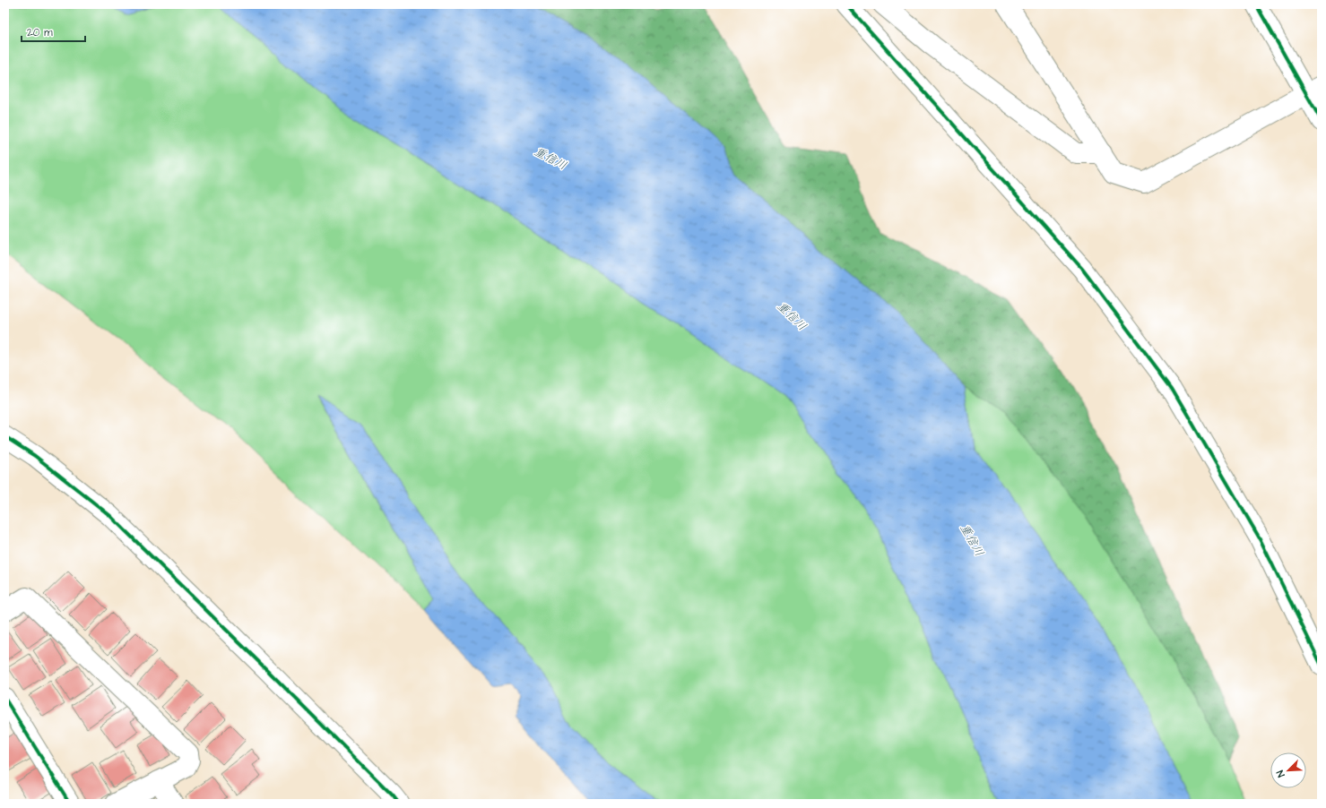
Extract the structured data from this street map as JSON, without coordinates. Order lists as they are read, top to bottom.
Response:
{
  "water": ["重信川"],
  "scale_bar": "20 m",
  "north": "bottom left"
}
